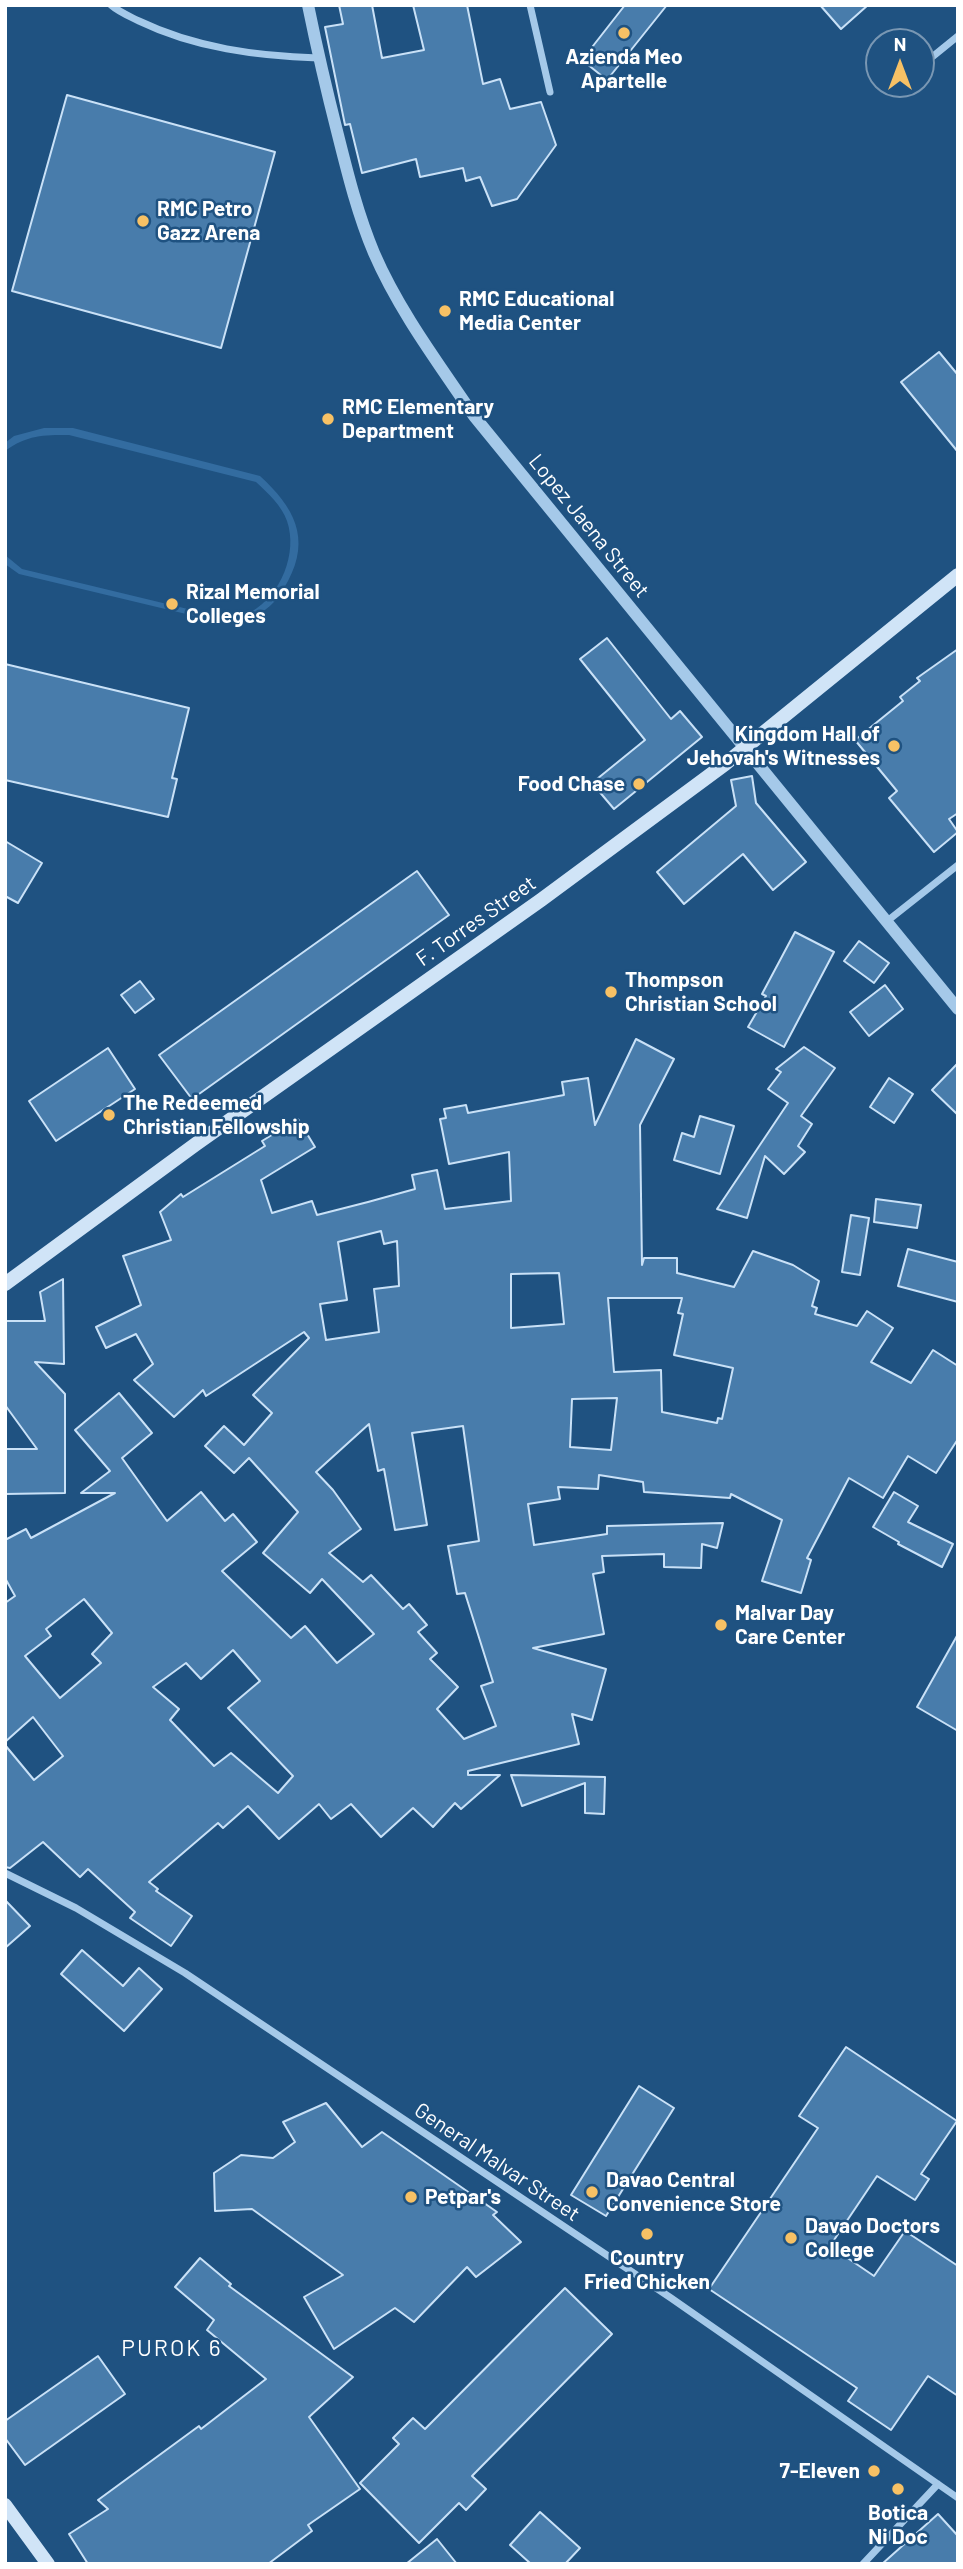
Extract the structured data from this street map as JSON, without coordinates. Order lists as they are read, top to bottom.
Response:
{
  "streets": {
    "main road": ["F. Torres Street"],
    "street": ["Lopez Jaena Street", "General Malvar Street"]
  },
  "crossings": [
    ["Lopez Jaena Street", "F. Torres Street"]
  ],
  "districts": ["PUROK 6"],
  "places": [
    "Azienda Meo Apartelle",
    "RMC Petro Gazz Arena",
    "RMC Educational Media Center",
    "RMC Elementary Department",
    "Rizal Memorial Colleges",
    "Kingdom Hall of Jehovah's Witnesses",
    "Food Chase",
    "Thompson Christian School",
    "The Redeemed Christian Fellowship",
    "Malvar Day Care Center",
    "Davao Central Convenience Store",
    "Petpar's",
    "Country Fried Chicken",
    "Davao Doctors College",
    "7-Eleven",
    "Botica Ni Doc"
  ],
  "north": "top"
}
